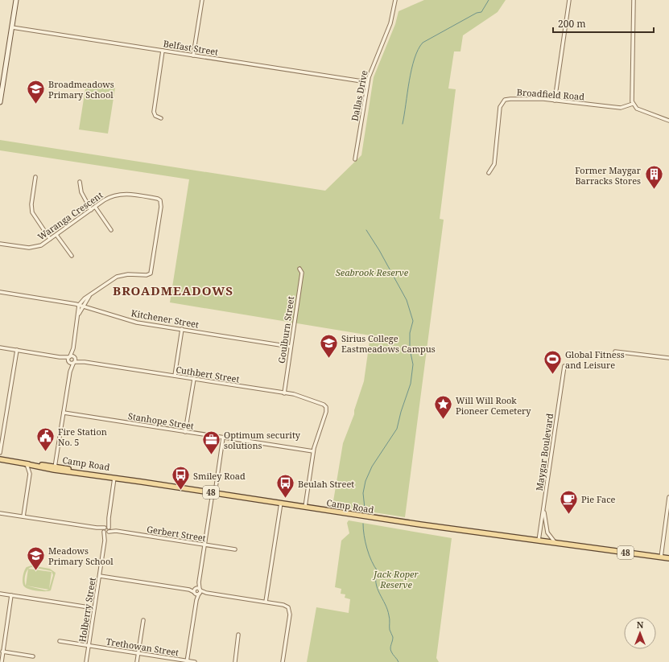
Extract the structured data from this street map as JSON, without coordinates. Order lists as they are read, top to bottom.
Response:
{
  "streets": {
    "main road": ["Camp Road", "48"],
    "street": [
      "Belfast Street",
      "Broadfield Road",
      "Dallas Drive",
      "Waranga Crescent",
      "Kitchener Street",
      "Goulburn Street",
      "Cuthbert Street",
      "Stanhope Street",
      "Maygar Boulevard",
      "Gerbert Street",
      "Holberry Street",
      "Trethowan Street"
    ]
  },
  "crossings": [
    ["Belfast Street", "Dallas Drive"],
    ["Waranga Crescent", "Kitchener Street"],
    ["Kitchener Street", "Goulburn Street"],
    ["Goulburn Street", "Cuthbert Street"],
    ["Cuthbert Street", "Stanhope Street"],
    ["Maygar Boulevard", "Camp Road"],
    ["Camp Road", "Holberry Street"],
    ["Gerbert Street", "Holberry Street"],
    ["Holberry Street", "Trethowan Street"]
  ],
  "districts": ["BROADMEADOWS"],
  "parks": ["Seabrook Reserve", "Jack Roper Reserve"],
  "places": {
    "school or university": ["Broadmeadows Primary School", "Sirius College Eastmeadows Campus", "Meadows Primary School"],
    "building": ["Former Maygar Barracks Stores"],
    "sports": ["Global Fitness and Leisure"],
    "place": ["Will Will Rook Pioneer Cemetery"],
    "public building": ["Fire Station No. 5"],
    "office": ["Optimum security solutions"],
    "bus stop": ["Smiley Road", "Beulah Street"],
    "cafe": ["Pie Face"]
  },
  "scale_bar": "200 m",
  "north": "top"
}
